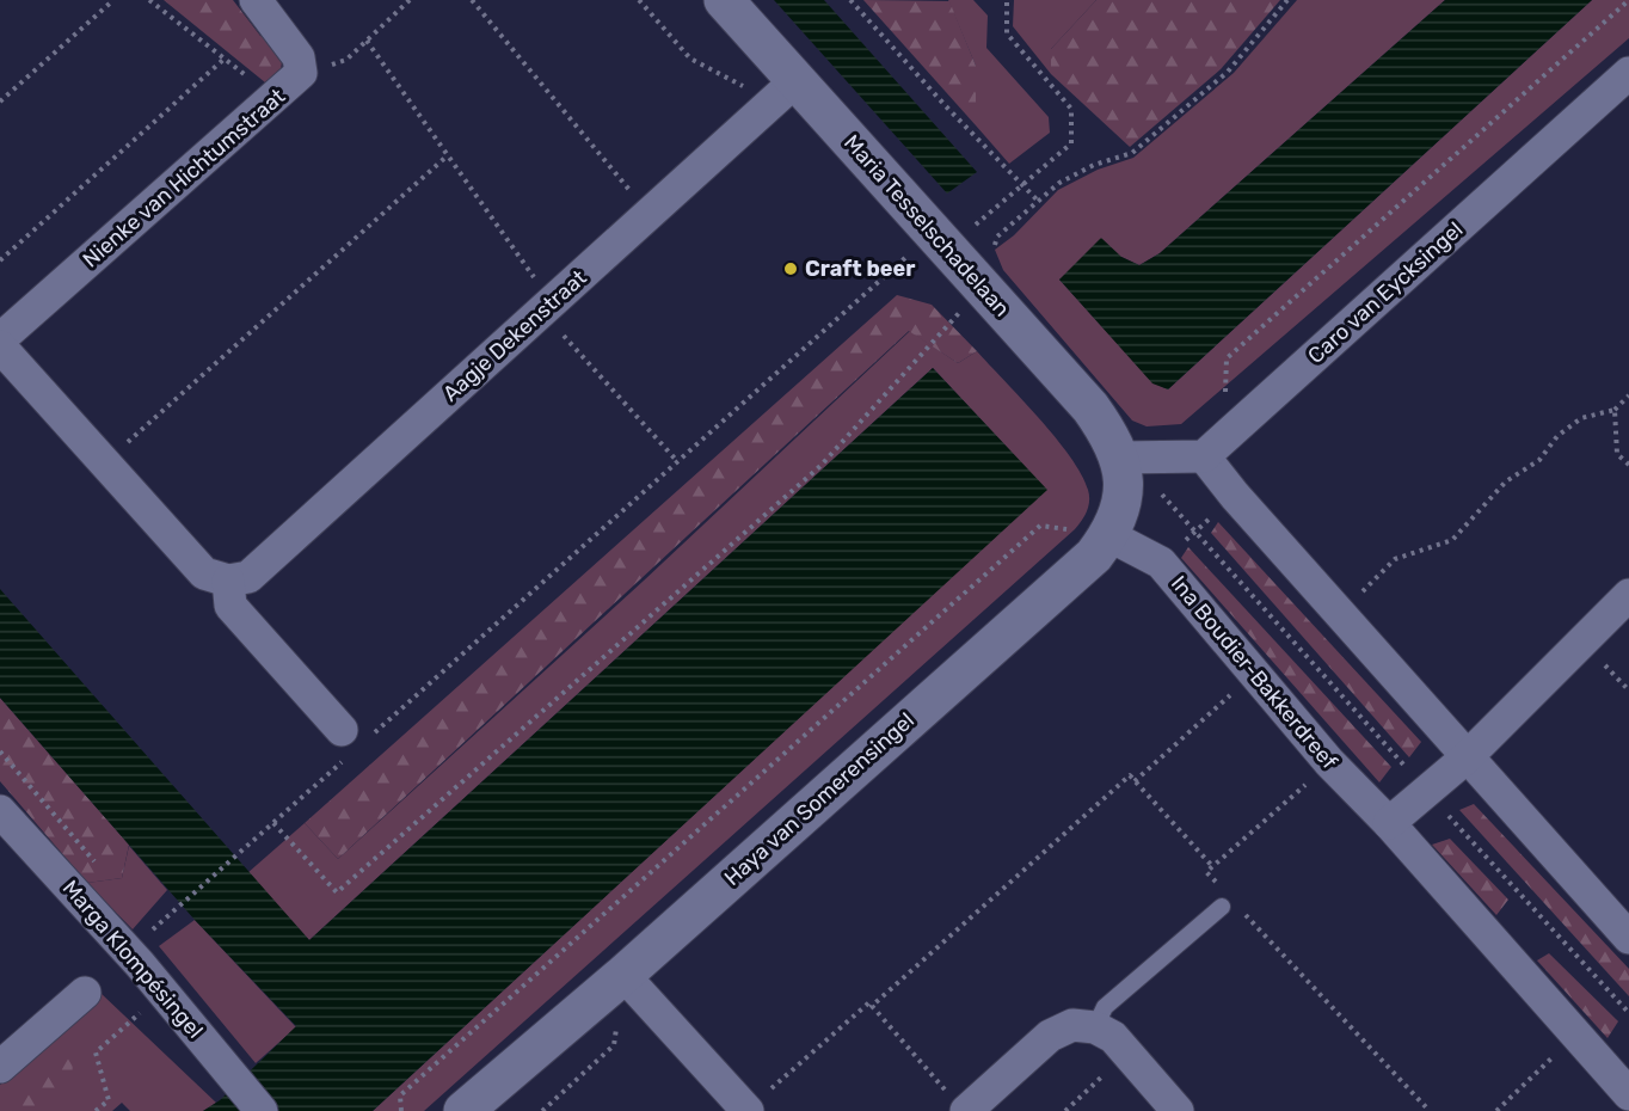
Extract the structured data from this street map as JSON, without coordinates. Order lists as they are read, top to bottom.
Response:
{
  "streets": {
    "street": [
      "Nienke van Hichtumstraat",
      "Maria Tesselschadelaan",
      "Caro van Eycksingel",
      "Aagje Dekenstraat",
      "Ina Boudier-Bakkerdreef",
      "Haya van Somerensingel",
      "Marga Klompésingel"
    ]
  },
  "crossings": [
    ["Maria Tesselschadelaan", "Aagje Dekenstraat"],
    ["Maria Tesselschadelaan", "Haya van Somerensingel"],
    ["Ina Boudier-Bakkerdreef", "Haya van Somerensingel"]
  ],
  "places": ["Craft beer"]
}
